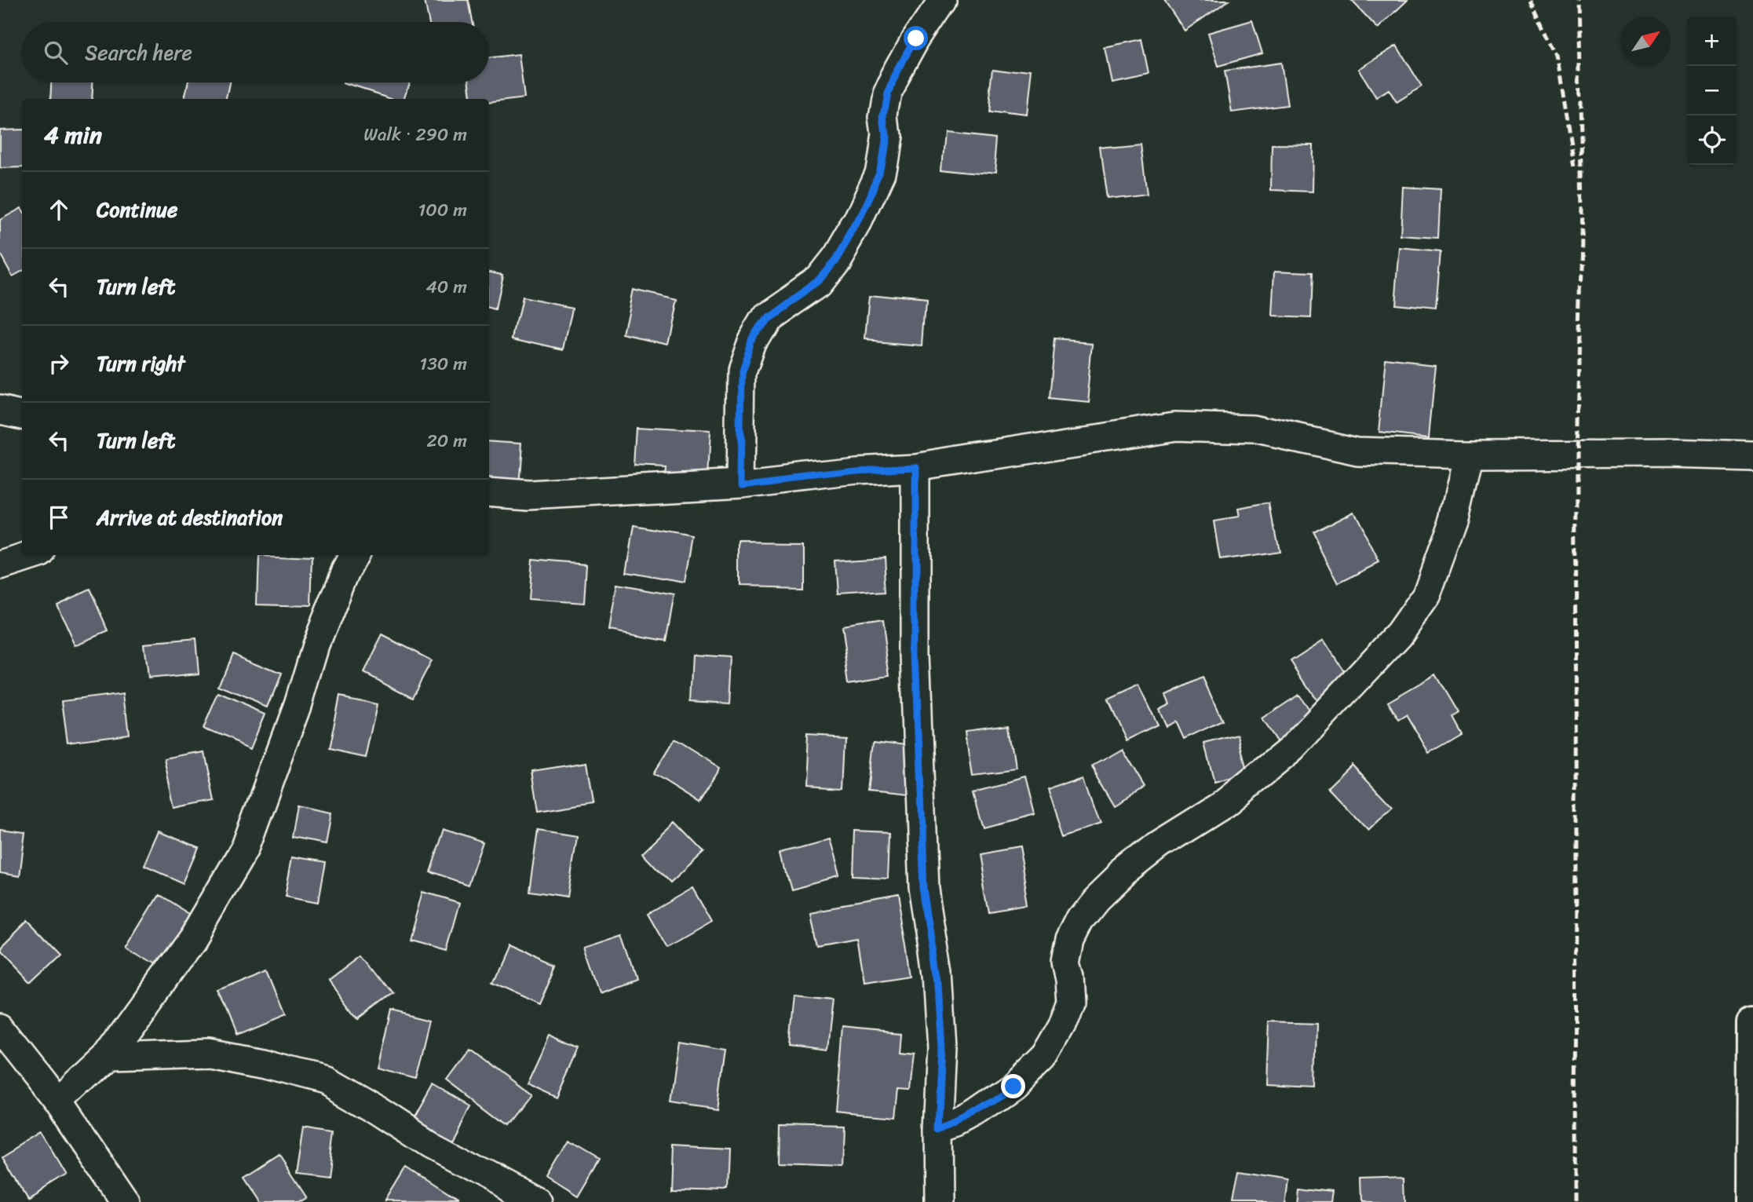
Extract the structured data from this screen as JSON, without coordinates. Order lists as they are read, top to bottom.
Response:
{
  "north": "top right",
  "page": {
    "map_buttons": ["+", "−"],
    "search": "Search here",
    "heading": ["4 min", "Walk · 290 m"],
    "list": [
      ["Continue", "100 m"],
      ["Turn left", "40 m"],
      ["Turn right", "130 m"],
      ["Turn left", "20 m"],
      "Arrive at destination"
    ]
  }
}
